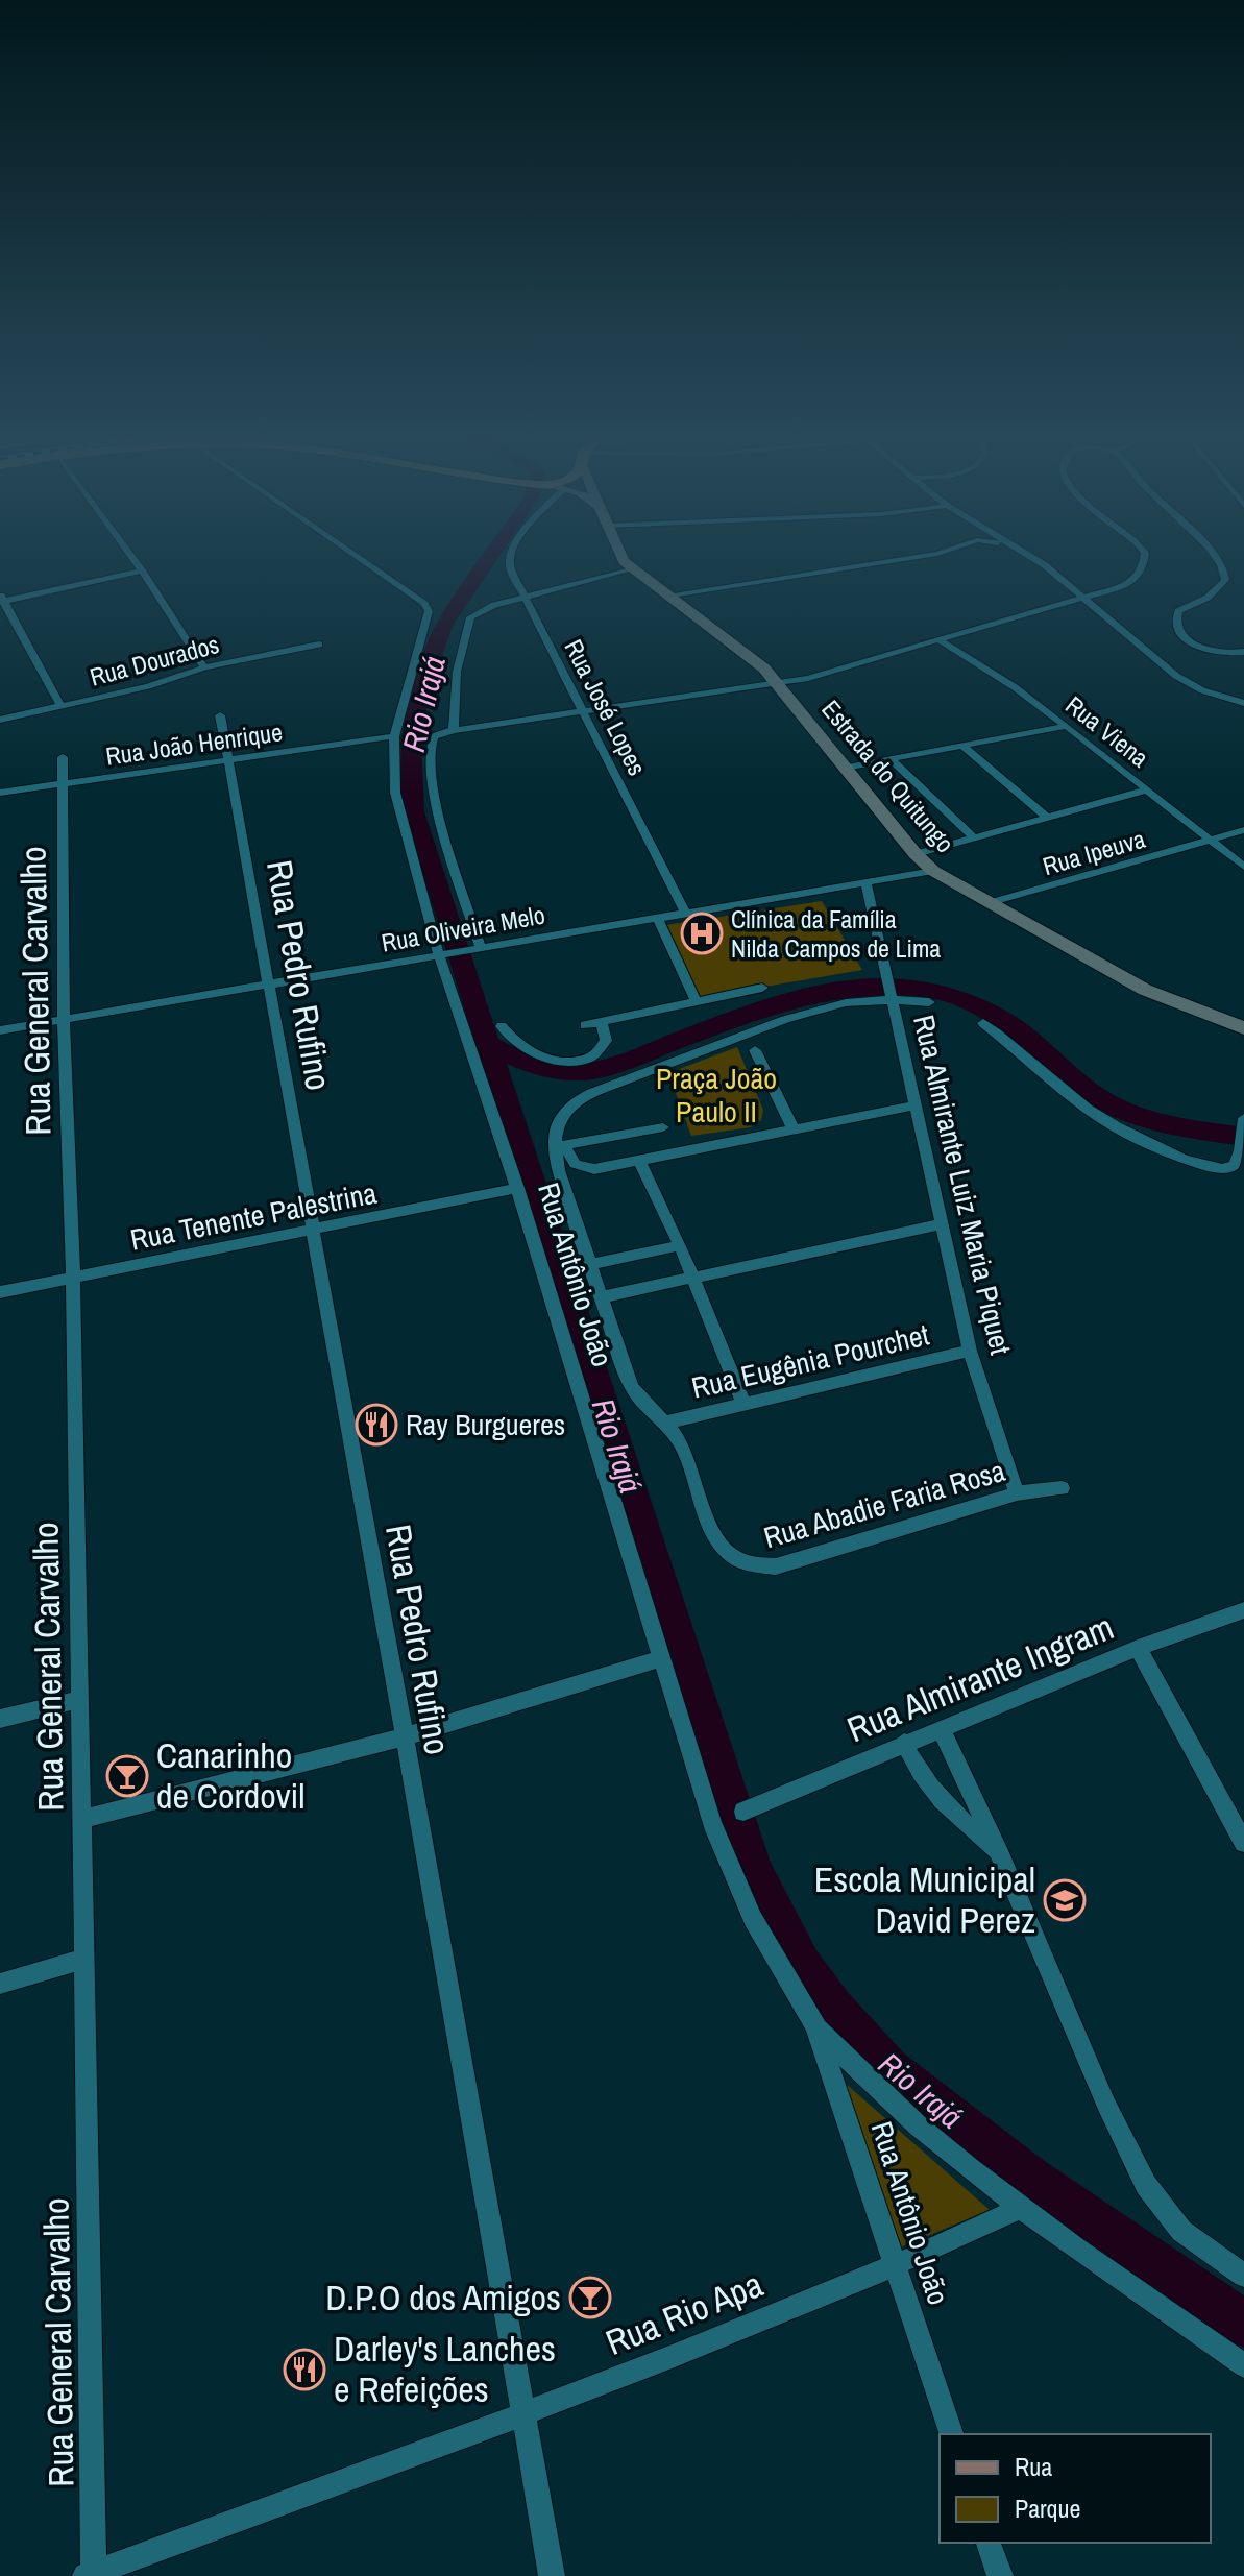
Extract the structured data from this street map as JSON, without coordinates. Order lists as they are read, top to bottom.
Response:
{
  "streets": {
    "main road": ["Estrada do Quitungo"],
    "street": [
      "Rua Dourados",
      "Rua José Lopes",
      "Rua Viena",
      "Rua João Henrique",
      "Rua Ipeuva",
      "Rua Oliveira Melo",
      "Rua Pedro Rufino",
      "Rua General Carvalho",
      "Rua Almirante Luiz Maria Piquet",
      "Rua Tenente Palestrina",
      "Rua Antônio João",
      "Rua Eugênia Pourchet",
      "Rua Abadie Faria Rosa",
      "Rua Almirante Ingram",
      "Rua Rio Apa"
    ]
  },
  "crossings": [
    ["Rua José Lopes", "Rua Oliveira Melo"],
    ["Rua Viena", "Rua Ipeuva"],
    ["Rua João Henrique", "Rua Pedro Rufino"],
    ["Rua João Henrique", "Rua General Carvalho"],
    ["Rua João Henrique", "Rua Antônio João"],
    ["Estrada do Quitungo", "Rua Ipeuva"],
    ["Estrada do Quitungo", "Rua Oliveira Melo"],
    ["Rua Oliveira Melo", "Rua Pedro Rufino"],
    ["Rua Oliveira Melo", "Rua General Carvalho"],
    ["Rua Oliveira Melo", "Rua Almirante Luiz Maria Piquet"],
    ["Rua Oliveira Melo", "Rua Antônio João"],
    ["Rua Pedro Rufino", "Rua Tenente Palestrina"],
    ["Rua Pedro Rufino", "Rua Rio Apa"],
    ["Rua General Carvalho", "Rua Tenente Palestrina"],
    ["Rua General Carvalho", "Rua Rio Apa"],
    ["Rua Almirante Luiz Maria Piquet", "Rua Antônio João"],
    ["Rua Almirante Luiz Maria Piquet", "Rua Eugênia Pourchet"],
    ["Rua Almirante Luiz Maria Piquet", "Rua Abadie Faria Rosa"],
    ["Rua Tenente Palestrina", "Rua Antônio João"],
    ["Rua Antônio João", "Rua Eugênia Pourchet"],
    ["Rua Antônio João", "Rua Abadie Faria Rosa"],
    ["Rua Antônio João", "Rua Rio Apa"]
  ],
  "water": ["Rio Irajá"],
  "parks": ["Praça João Paulo II"],
  "places": {
    "hospital": ["Clínica da Família Nilda Campos de Lima"],
    "restaurant": ["Ray Burgueres", "Darley's Lanches e Refeições"],
    "bar": ["Canarinho de Cordovil", "D.P.O dos Amigos"],
    "school or university": ["Escola Municipal David Perez"]
  },
  "legend": ["Rua", "Parque"]
}
